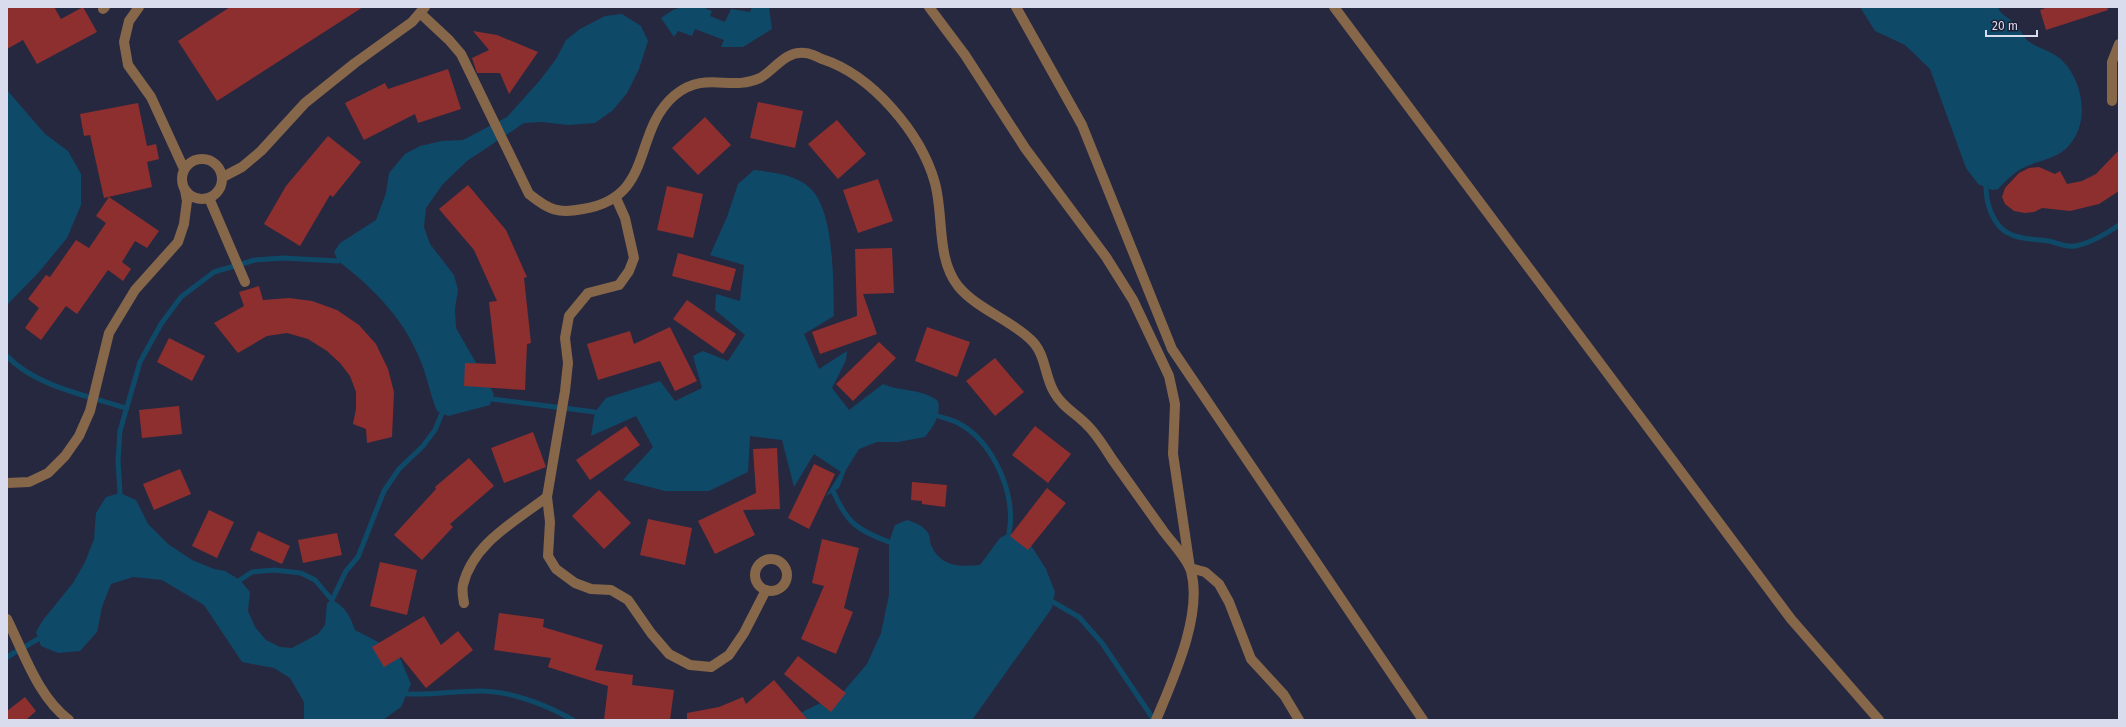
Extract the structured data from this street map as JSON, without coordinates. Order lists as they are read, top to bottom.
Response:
{
  "scale_bar": "20 m"
}
